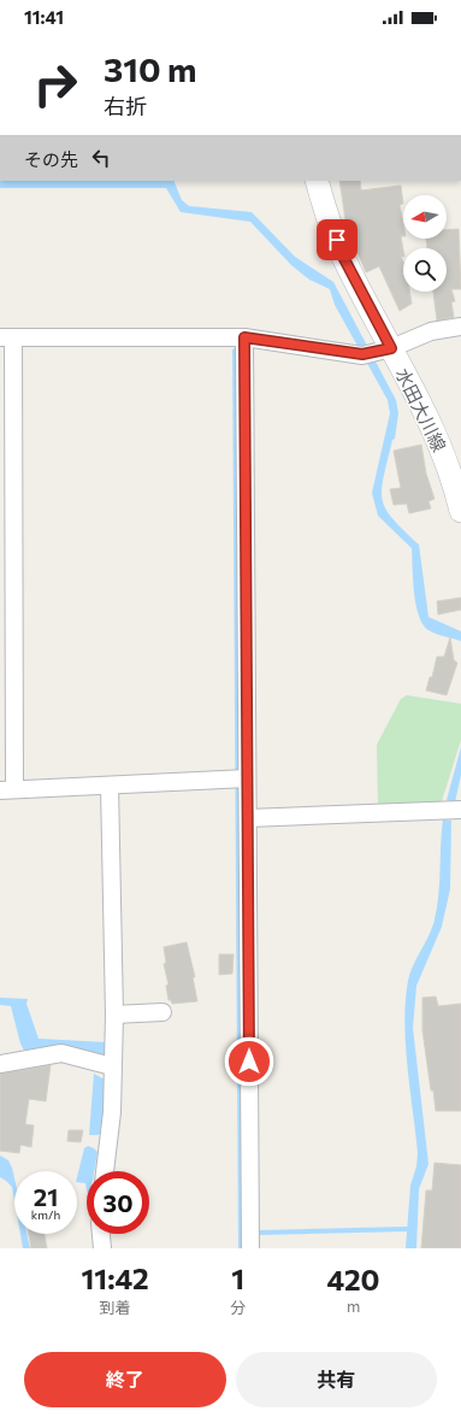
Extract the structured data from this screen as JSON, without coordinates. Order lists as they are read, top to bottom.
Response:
{
  "streets": {
    "main road": ["水田大川線"]
  },
  "north": "left",
  "page": {
    "status": "11:41",
    "turn": ["310 m", "右折"],
    "then": "その先",
    "speed": "21 km/h",
    "limit": "30",
    "eta": [
      "11:42",
      "到着",
      "1",
      "分",
      "420",
      "m"
    ],
    "buttons": ["終了", "共有"]
  }
}
